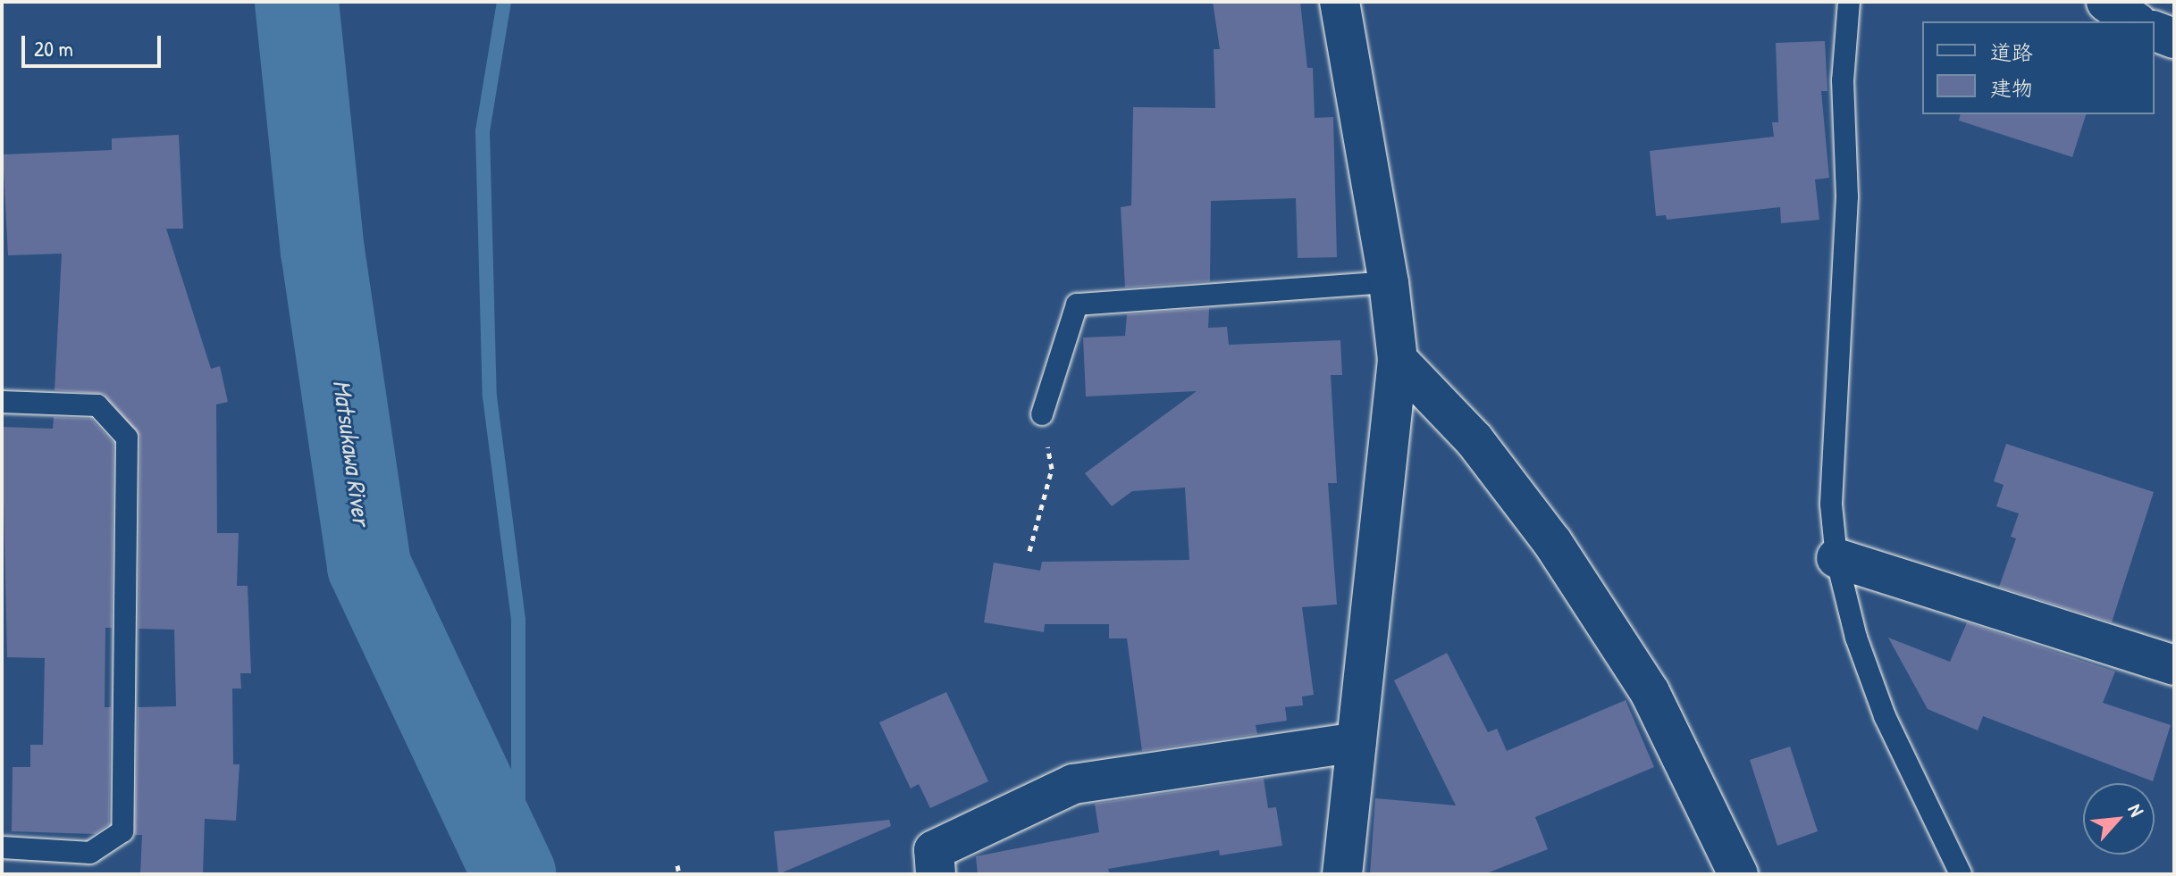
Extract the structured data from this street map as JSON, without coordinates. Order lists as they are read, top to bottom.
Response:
{
  "water": ["Matsukawa River"],
  "legend": ["道路", "建物"],
  "scale_bar": "20 m",
  "north": "top right"
}
